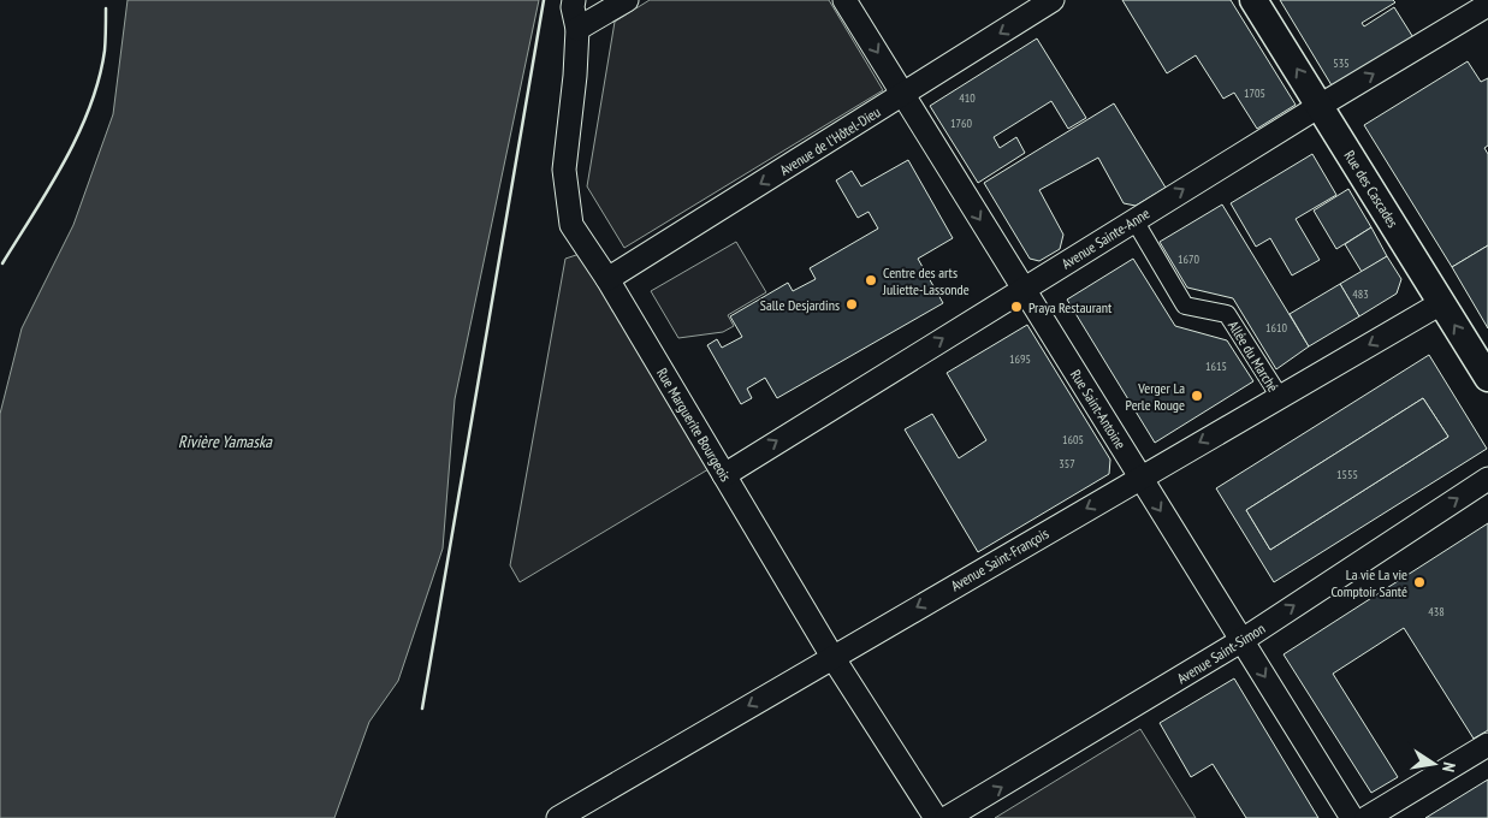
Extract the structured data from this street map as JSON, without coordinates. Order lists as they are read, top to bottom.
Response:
{
  "streets": {
    "street": [
      "Avenue de l'Hôtel-Dieu",
      "Rue des Cascades",
      "Avenue Sainte-Anne",
      "Allée du Marché",
      "Rue Saint-Antoine",
      "Rue Marguerite Bourgeois",
      "Avenue Saint-François",
      "Avenue Saint-Simon"
    ]
  },
  "crossings": [
    ["Avenue de l'Hôtel-Dieu", "Rue Saint-Antoine"],
    ["Avenue de l'Hôtel-Dieu", "Rue Marguerite Bourgeois"],
    ["Rue des Cascades", "Avenue Sainte-Anne"],
    ["Rue des Cascades", "Avenue Saint-François"],
    ["Avenue Sainte-Anne", "Allée du Marché"],
    ["Avenue Sainte-Anne", "Rue Saint-Antoine"],
    ["Avenue Sainte-Anne", "Rue Marguerite Bourgeois"],
    ["Allée du Marché", "Avenue Saint-François"],
    ["Rue Saint-Antoine", "Avenue Saint-François"],
    ["Rue Saint-Antoine", "Avenue Saint-Simon"],
    ["Rue Marguerite Bourgeois", "Avenue Saint-François"]
  ],
  "one_way": [
    "Avenue de l'Hôtel-Dieu",
    "Rue des Cascades",
    "Avenue Sainte-Anne",
    "Rue Saint-Antoine",
    "Avenue Saint-François",
    "Avenue Saint-Simon"
  ],
  "water": ["Rivière Yamaska"],
  "places": [
    "Centre des arts Juliette-Lassonde",
    "Salle Desjardins",
    "Praya Restaurant",
    "Verger La Perle Rouge",
    "La vie La vie Comptoir Santé"
  ],
  "house_numbers": [
    "535",
    "1705",
    "410",
    "1760",
    "1670",
    "483",
    "1610",
    "1695",
    "1615",
    "1605",
    "357",
    "1555",
    "438"
  ],
  "north": "right"
}
